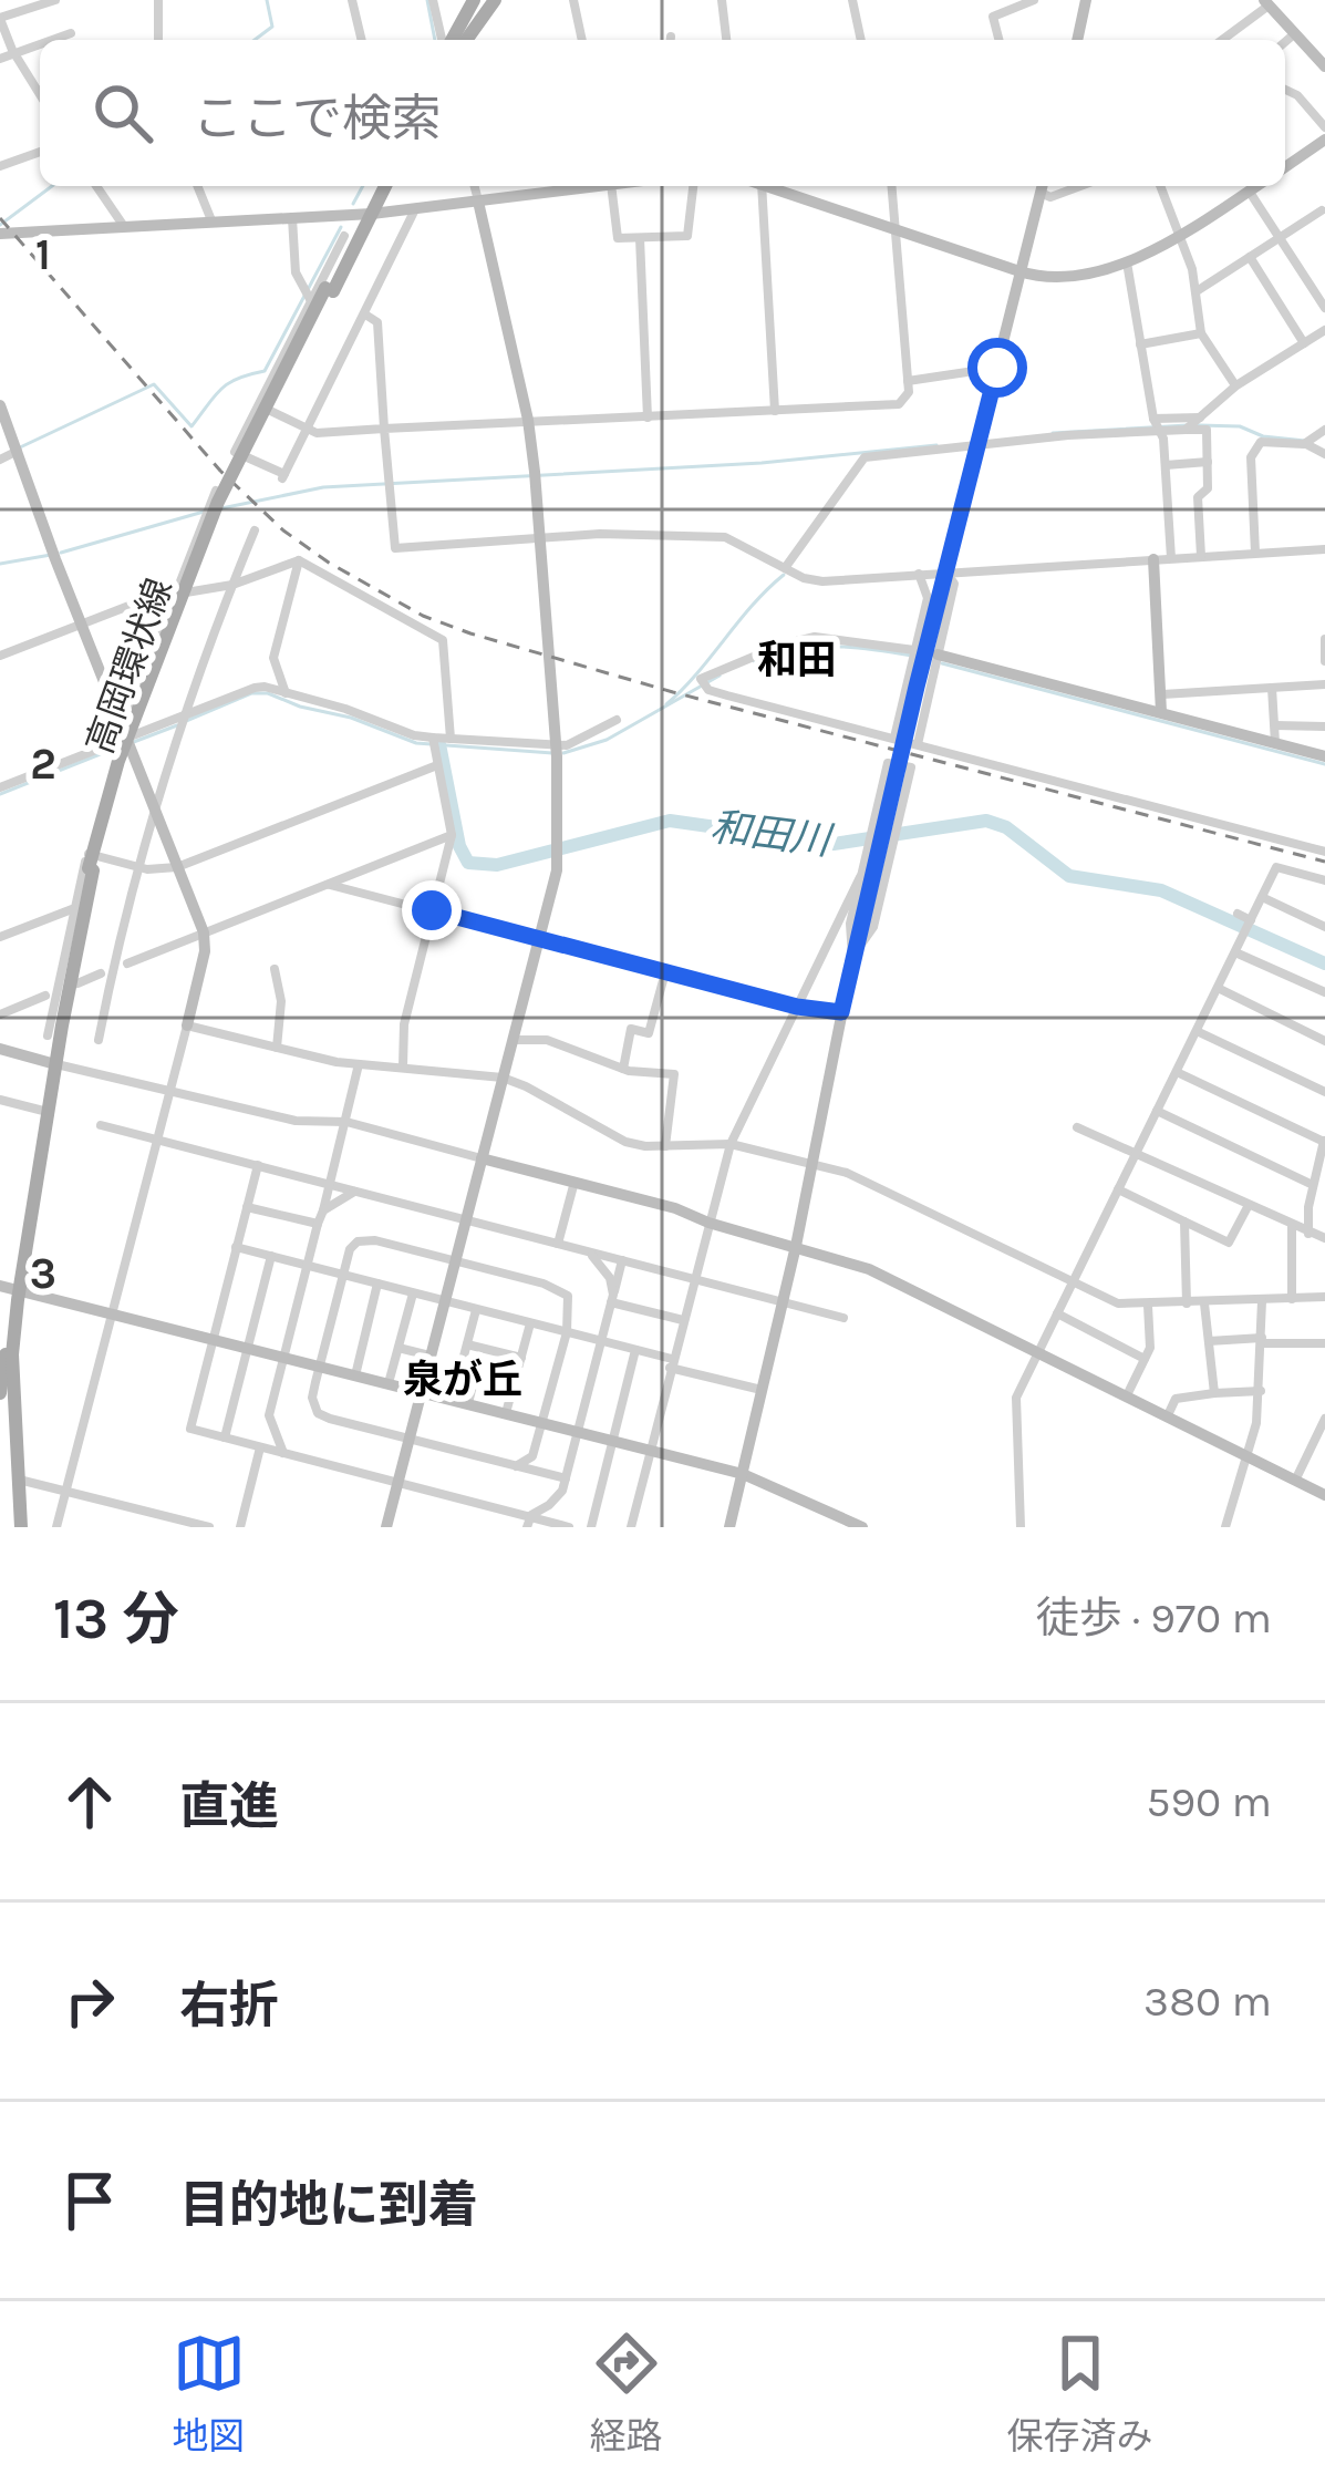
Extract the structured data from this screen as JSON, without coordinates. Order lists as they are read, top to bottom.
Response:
{
  "streets": {
    "main road": ["高岡環状線"]
  },
  "districts": ["和田", "泉が丘"],
  "water": ["和田川"],
  "page": {
    "search": "ここで検索",
    "heading": ["13 分", "徒歩 · 970 m"],
    "list": [
      ["直進", "590 m"],
      ["右折", "380 m"],
      "目的地に到着"
    ],
    "nav": ["地図", "経路", "保存済み"]
  },
  "grid": {
    "rows": ["1", "2", "3"]
  }
}
